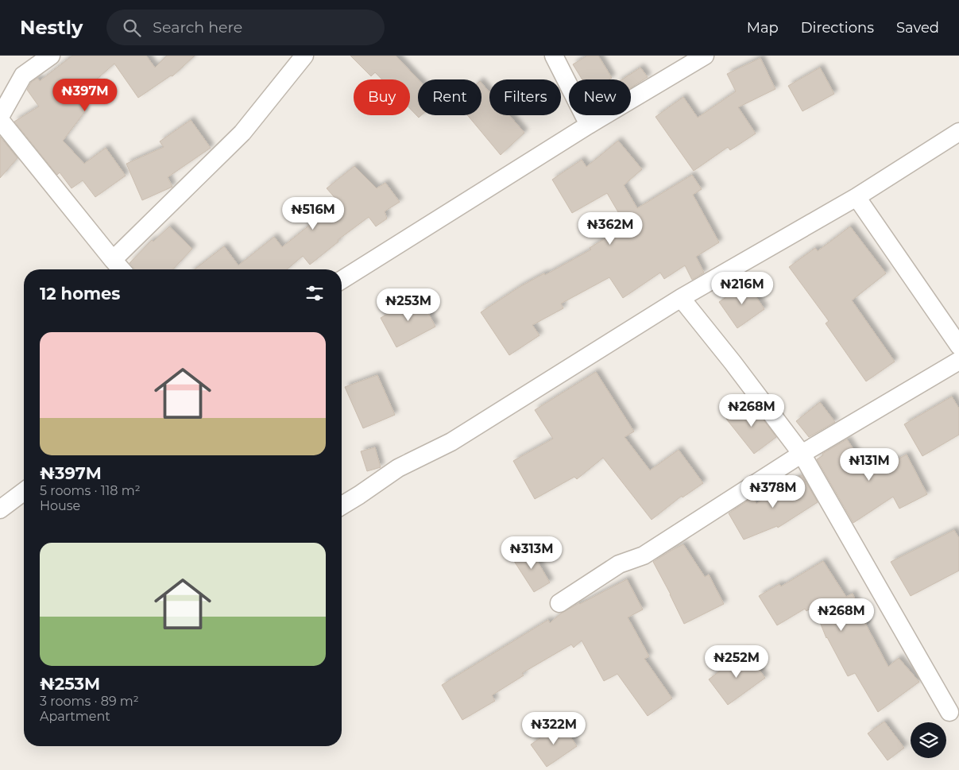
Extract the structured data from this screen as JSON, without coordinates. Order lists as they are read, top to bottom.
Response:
{
  "page": {
    "header": "Nestly",
    "search": "Search here",
    "nav": ["Map", "Directions", "Saved"],
    "price": [
      "₦397M",
      "₦516M",
      "₦362M",
      "₦216M",
      "₦253M",
      "₦268M",
      "₦131M",
      "₦378M",
      "₦313M",
      "₦268M",
      "₦252M",
      "₦322M"
    ],
    "chip": [
      "Buy",
      "Rent",
      "Filters",
      "New"
    ],
    "heading": "12 homes",
    "list": [
      {
        "name": "₦397M",
        "note": "5 rooms · 118 m² · House"
      },
      {
        "name": "₦253M",
        "note": "3 rooms · 89 m² · Apartment"
      }
    ]
  }
}
